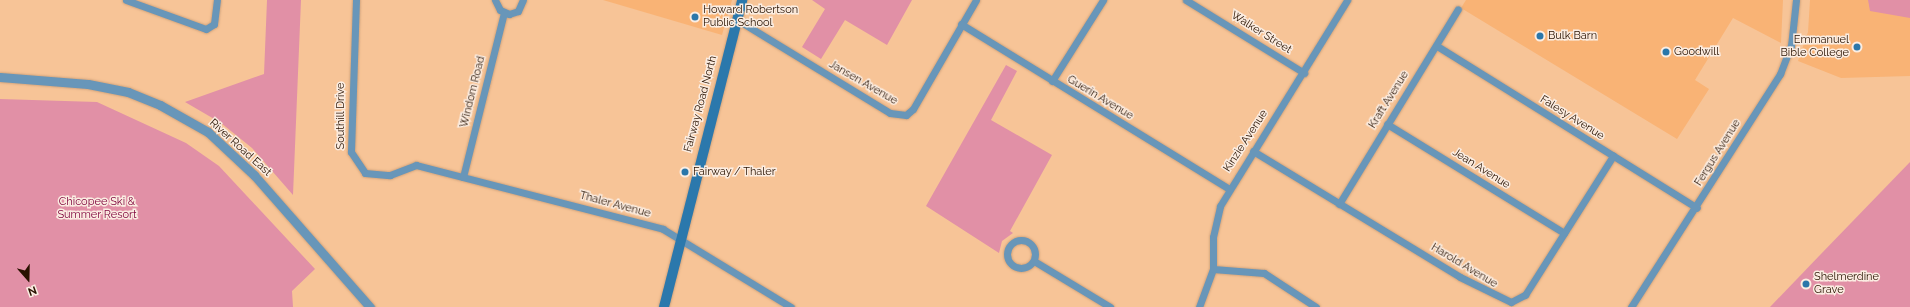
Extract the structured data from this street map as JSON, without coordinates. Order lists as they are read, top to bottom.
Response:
{
  "streets": {
    "main road": ["Fairway Road North"],
    "street": [
      "Walker Street",
      "Jansen Avenue",
      "Windom Road",
      "Guerin Avenue",
      "Kraft Avenue",
      "Southill Drive",
      "Falesy Avenue",
      "Kinzie Avenue",
      "River Road East",
      "Fergus Avenue",
      "Jean Avenue",
      "Thaler Avenue",
      "Harold Avenue"
    ]
  },
  "crossings": [
    ["Walker Street", "Kinzie Avenue"],
    ["Jansen Avenue", "Guerin Avenue"],
    ["Jansen Avenue", "Fairway Road North"],
    ["Windom Road", "Thaler Avenue"],
    ["Guerin Avenue", "Kinzie Avenue"],
    ["Kraft Avenue", "Falesy Avenue"],
    ["Kraft Avenue", "Jean Avenue"],
    ["Kraft Avenue", "Harold Avenue"],
    ["Fairway Road North", "Thaler Avenue"],
    ["Southill Drive", "Thaler Avenue"],
    ["Falesy Avenue", "Fergus Avenue"],
    ["Falesy Avenue", "Harold Avenue"],
    ["Kinzie Avenue", "Harold Avenue"],
    ["Jean Avenue", "Harold Avenue"]
  ],
  "parks": ["Chicopee Ski & Summer Resort"],
  "places": [
    "Howard Robertson Public School",
    "Bulk Barn",
    "Emmanuel Bible College",
    "Goodwill",
    "Fairway / Thaler",
    "Shelmerdine Grave"
  ],
  "north": "bottom"
}
